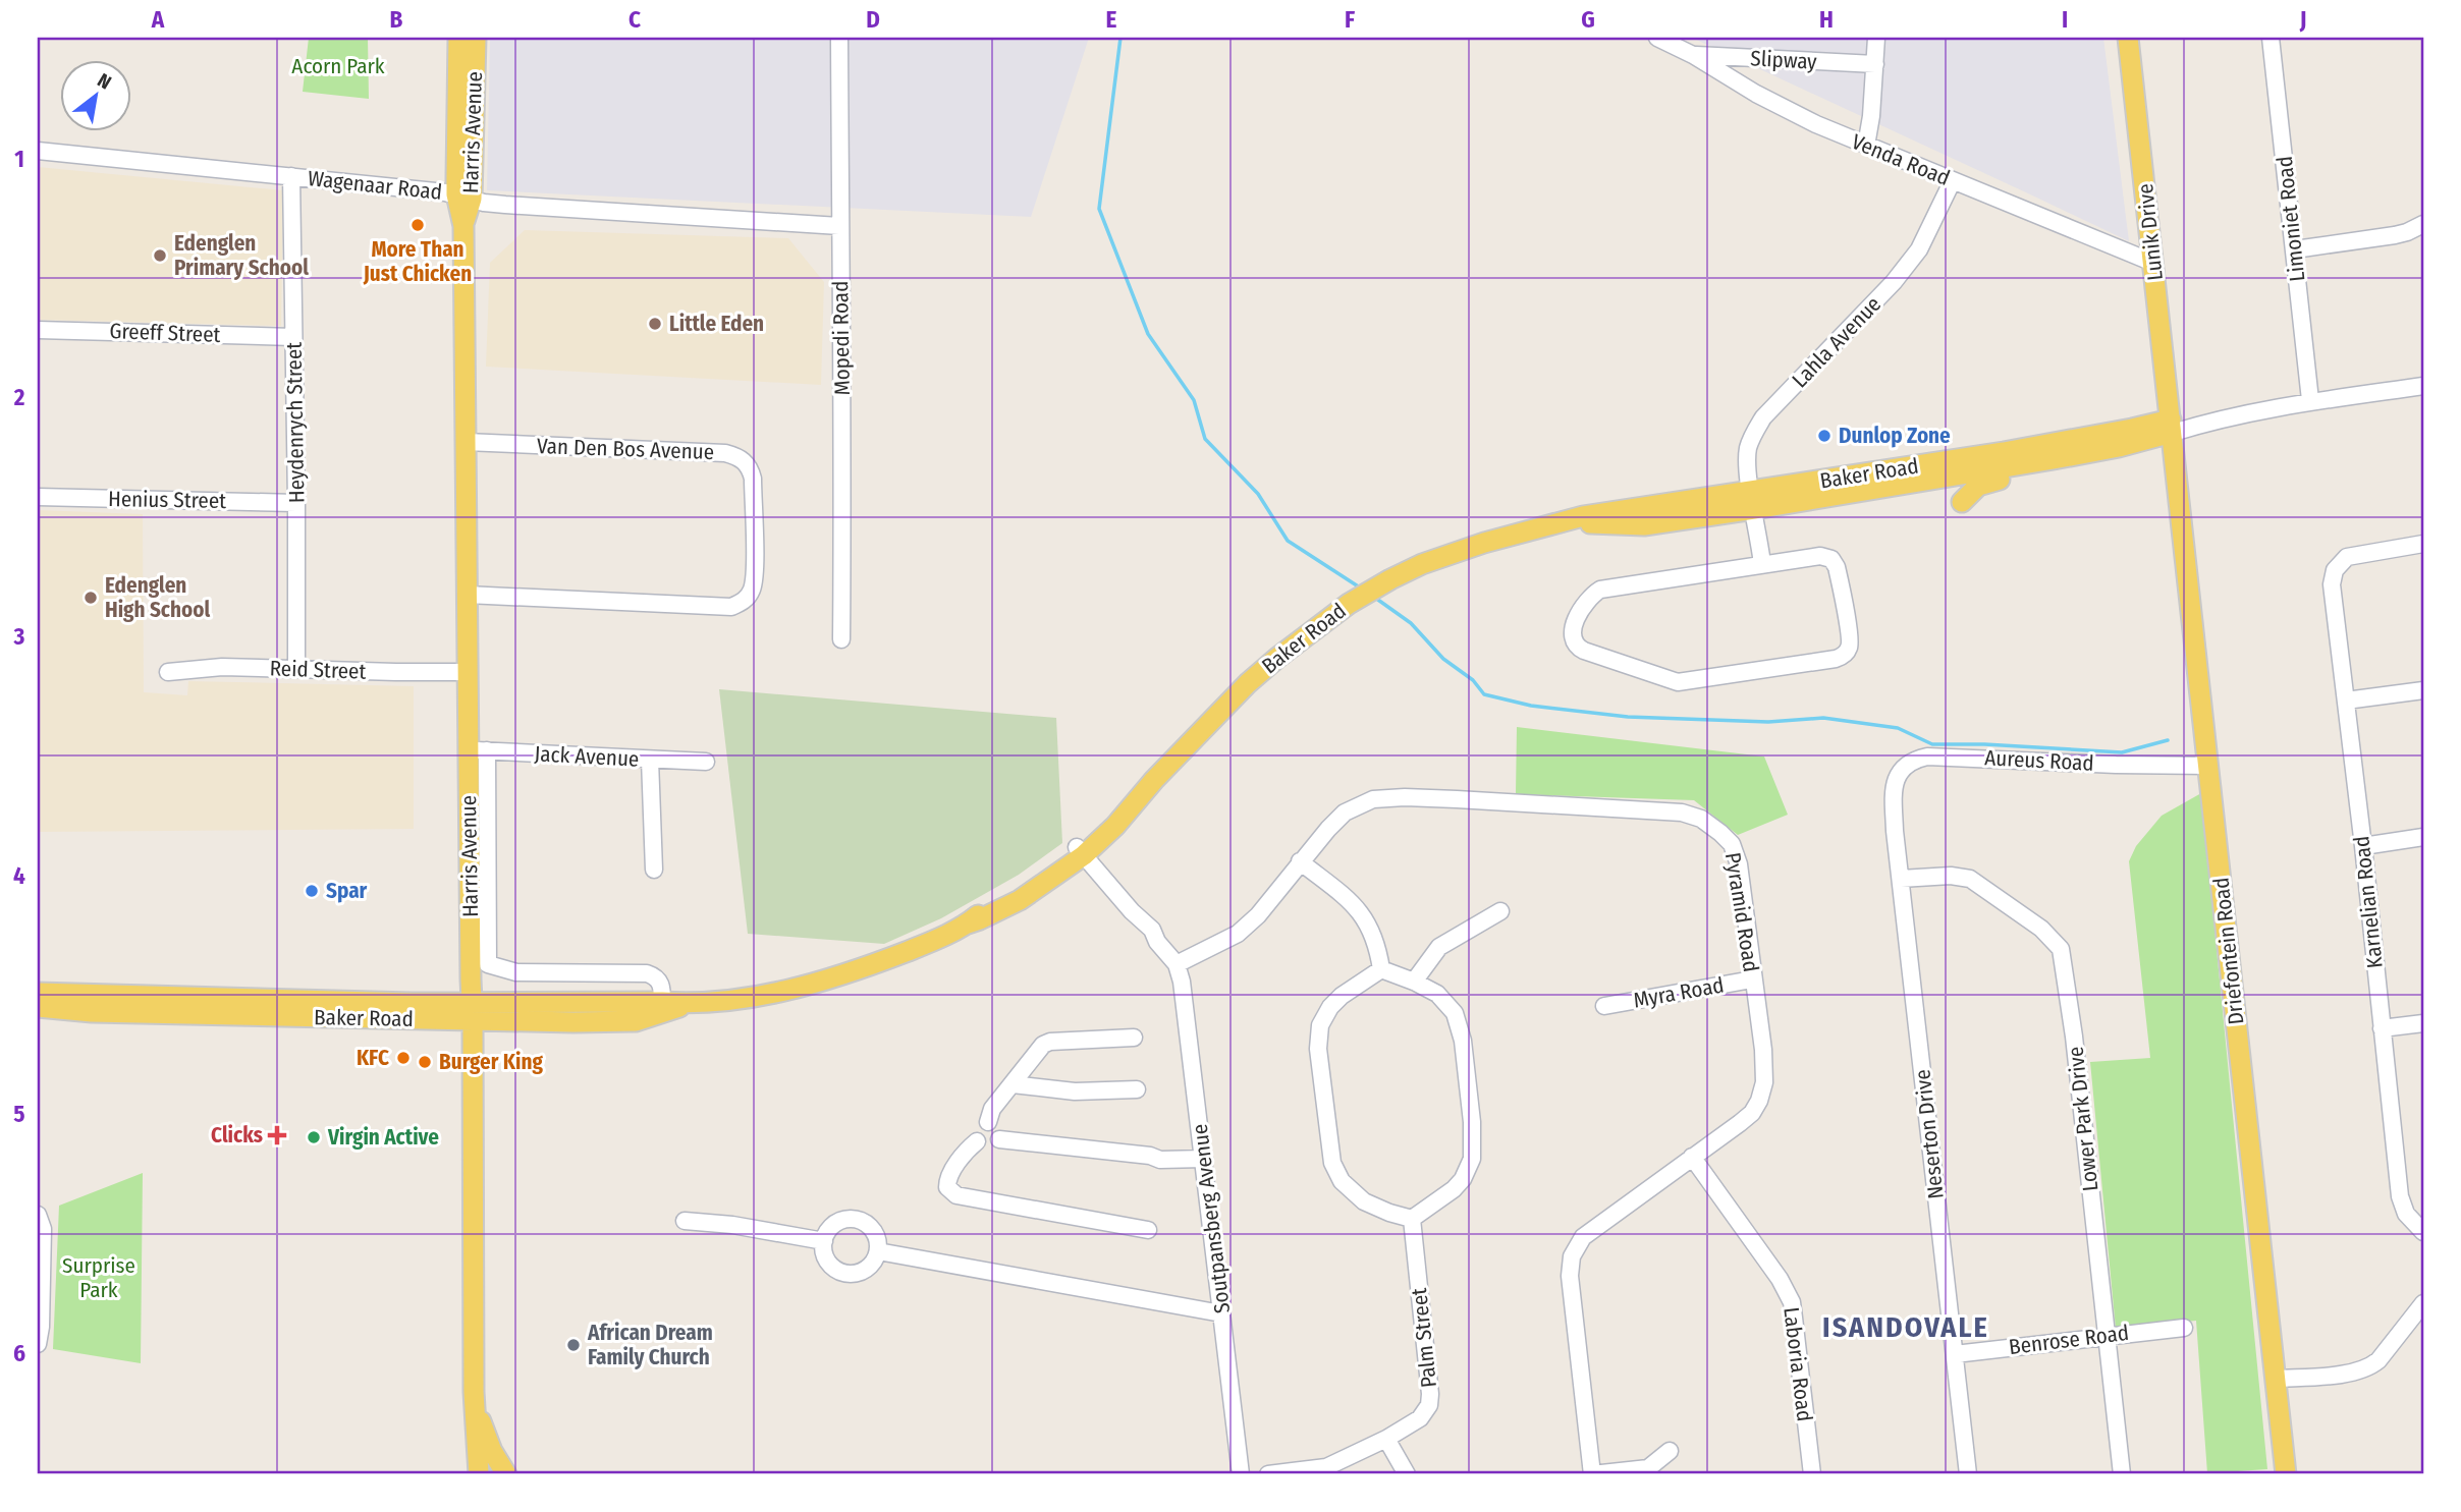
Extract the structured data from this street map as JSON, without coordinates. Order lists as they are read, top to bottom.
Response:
{
  "streets": {
    "main road": [
      "Harris Avenue",
      "Lunik Drive",
      "Baker Road",
      "Driefontein Road"
    ],
    "street": [
      "Slipway",
      "Venda Road",
      "Wagenaar Road",
      "Limoniet Road",
      "Greeff Street",
      "Mopedi Road",
      "Lahla Avenue",
      "Heydenrych Street",
      "Van Den Bos Avenue",
      "Henius Street",
      "Reid Street",
      "Jack Avenue",
      "Aureus Road",
      "Karnelian Road",
      "Pyramid Road",
      "Myra Road",
      "Lower Park Drive",
      "Neserton Drive",
      "Soutpansberg Avenue",
      "Palm Street",
      "Benrose Road",
      "Laboria Road"
    ]
  },
  "crossings": [
    ["Slipway", "Venda Road"],
    ["Harris Avenue", "Wagenaar Road"],
    ["Harris Avenue", "Van Den Bos Avenue"],
    ["Harris Avenue", "Baker Road"],
    ["Harris Avenue", "Reid Street"],
    ["Harris Avenue", "Jack Avenue"],
    ["Venda Road", "Lunik Drive"],
    ["Venda Road", "Lahla Avenue"],
    ["Wagenaar Road", "Mopedi Road"],
    ["Wagenaar Road", "Heydenrych Street"],
    ["Lunik Drive", "Baker Road"],
    ["Lunik Drive", "Driefontein Road"],
    ["Greeff Street", "Heydenrych Street"],
    ["Lahla Avenue", "Baker Road"],
    ["Heydenrych Street", "Henius Street"],
    ["Heydenrych Street", "Reid Street"],
    ["Baker Road", "Driefontein Road"],
    ["Aureus Road", "Driefontein Road"],
    ["Aureus Road", "Neserton Drive"],
    ["Pyramid Road", "Myra Road"],
    ["Pyramid Road", "Soutpansberg Avenue"],
    ["Pyramid Road", "Laboria Road"],
    ["Lower Park Drive", "Neserton Drive"],
    ["Lower Park Drive", "Benrose Road"],
    ["Neserton Drive", "Benrose Road"]
  ],
  "districts": ["ISANDOVALE"],
  "parks": ["Acorn Park", "Surprise Park"],
  "places": {
    "other": [
      "More Than Just Chicken",
      "Edenglen Primary School",
      "Little Eden",
      "Dunlop Zone",
      "Edenglen High School",
      "Spar",
      "KFC",
      "Burger King",
      "Virgin Active",
      "African Dream Family Church"
    ],
    "health": ["Clicks"]
  },
  "north": "top right",
  "grid": {
    "columns": [
      "A",
      "B",
      "C",
      "D",
      "E",
      "F",
      "G",
      "H",
      "I",
      "J"
    ],
    "rows": [
      "1",
      "2",
      "3",
      "4",
      "5",
      "6"
    ]
  }
}
